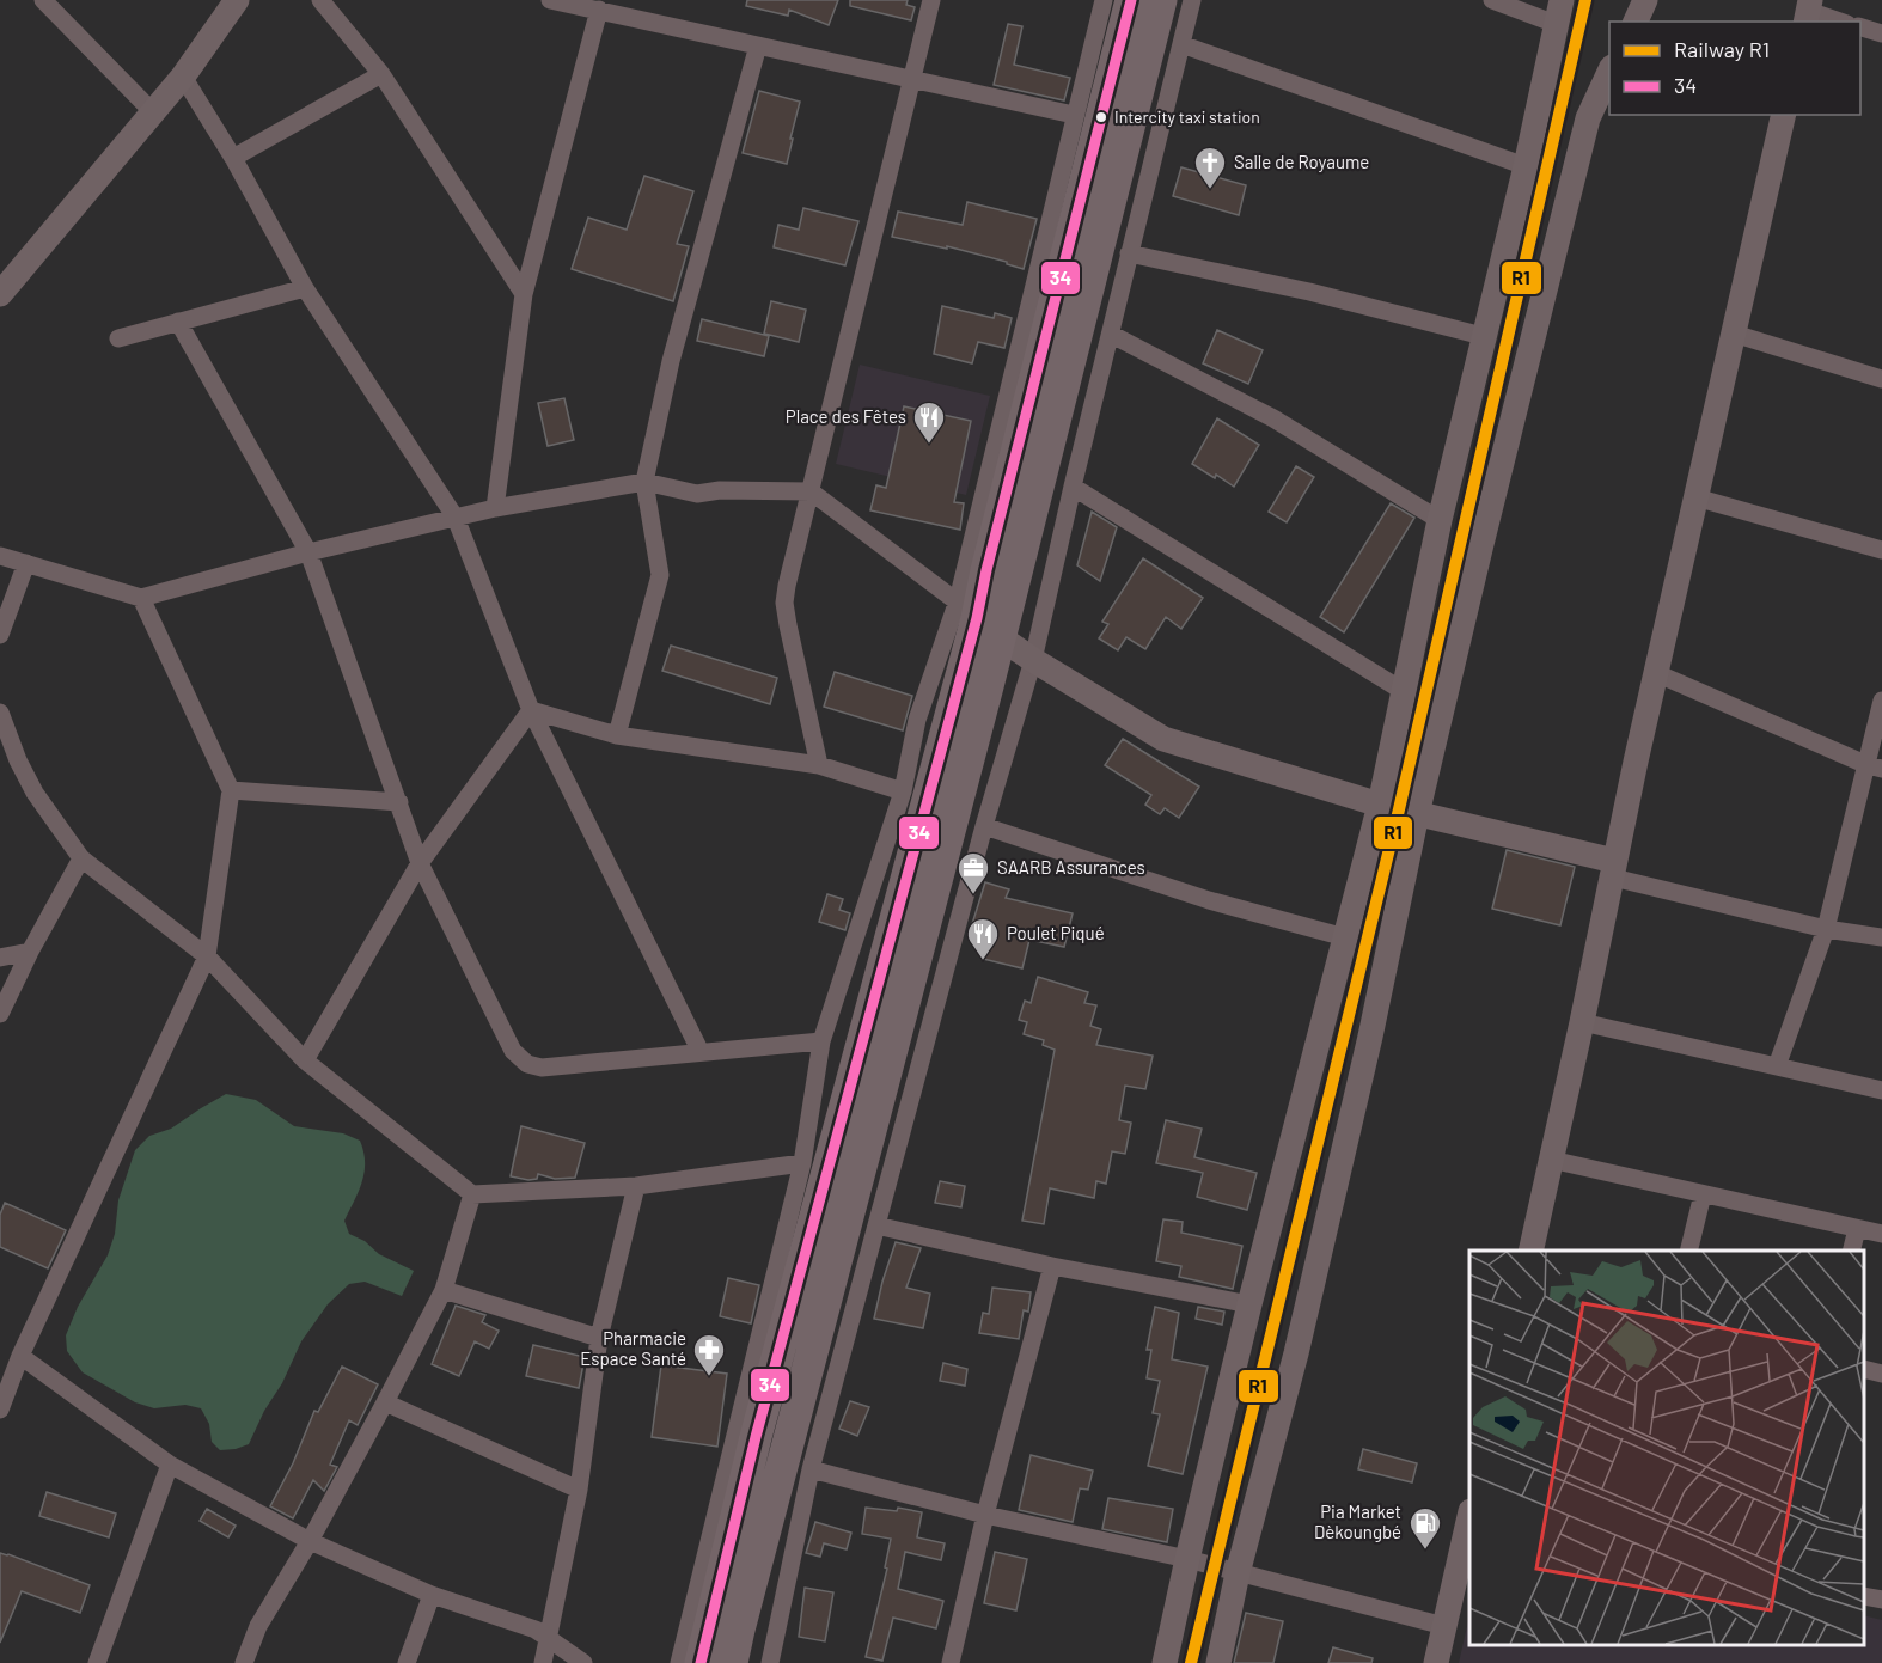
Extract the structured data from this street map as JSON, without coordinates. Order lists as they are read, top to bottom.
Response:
{
  "places": {
    "other": ["Intercity taxi station"],
    "church": ["Salle de Royaume"],
    "restaurant": ["Place des Fêtes", "Poulet Piqué"],
    "office": ["SAARB Assurances"],
    "pharmacy": ["Pharmacie Espace Santé"],
    "fuel station": ["Pia Market Dèkoungbé"]
  },
  "lines": ["rail line R1", "transit line 34"],
  "legend": ["Railway R1", "34"]
}
